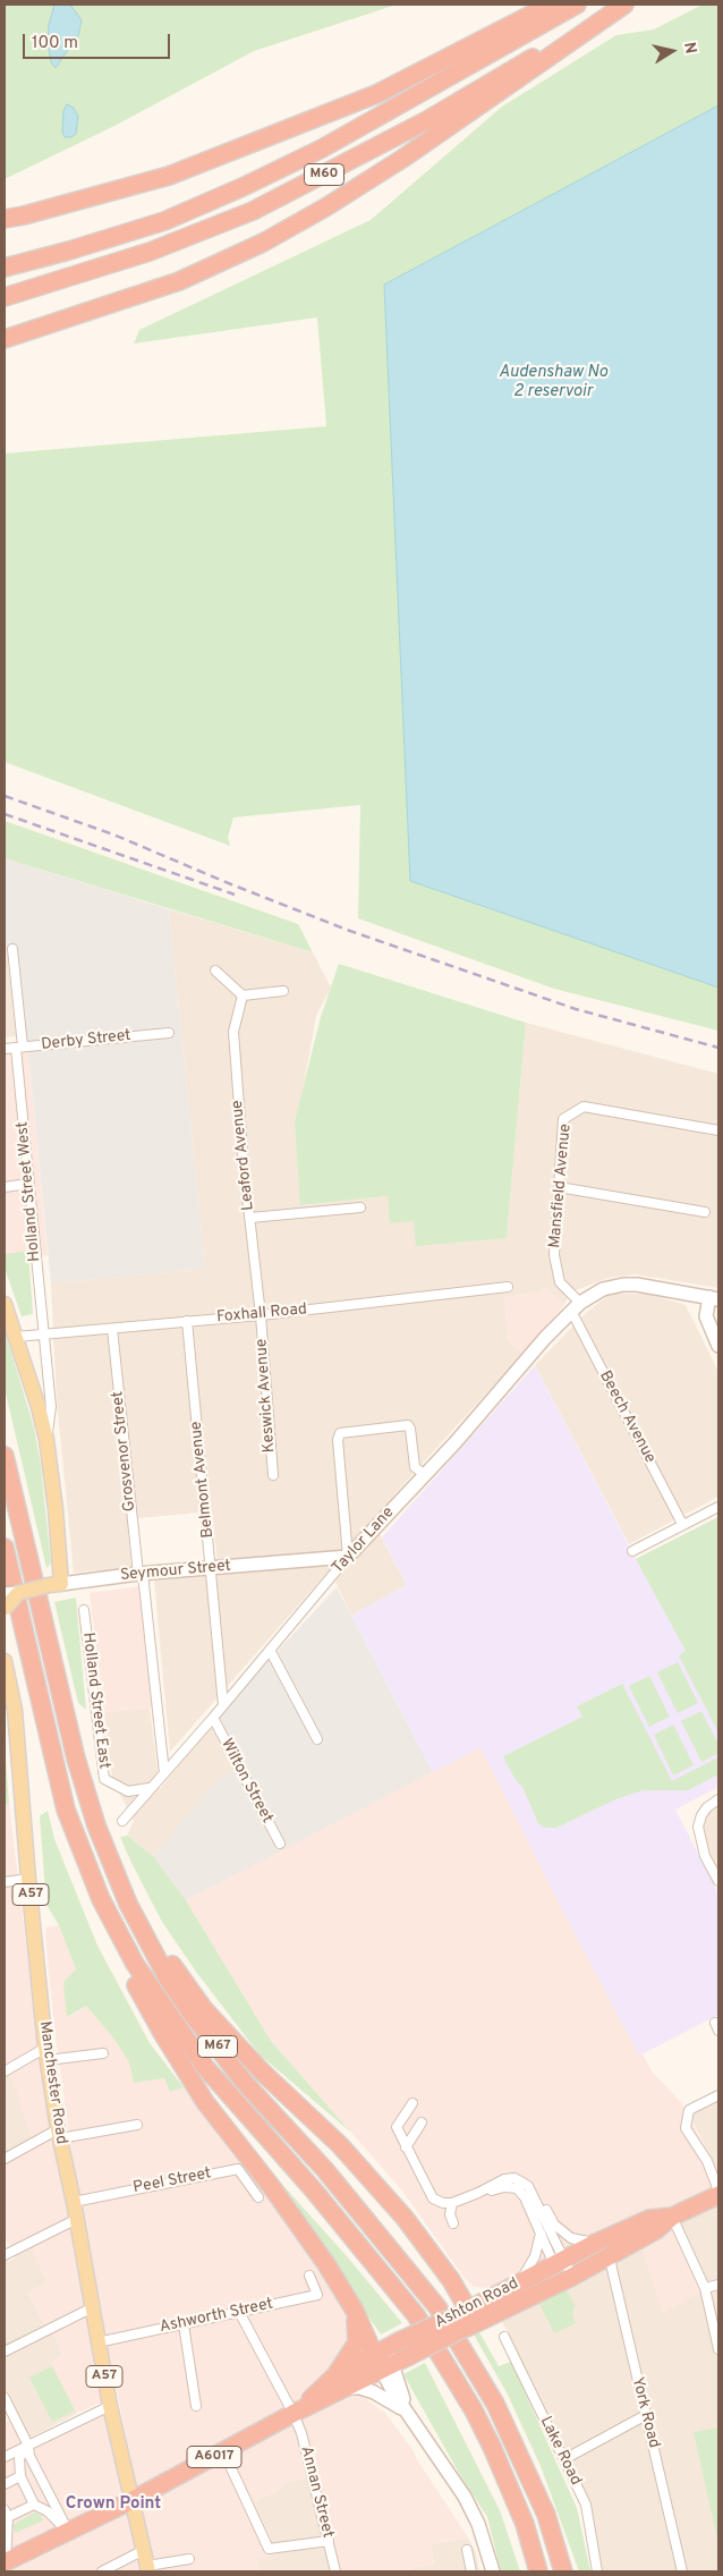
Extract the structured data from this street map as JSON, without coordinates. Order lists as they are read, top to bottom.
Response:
{
  "streets": {
    "highway": [
      "M60",
      "M67",
      "Ashton Road",
      "A6017"
    ],
    "main road": ["Seymour Street", "A57", "Manchester Road"],
    "street": [
      "Derby Street",
      "Leaford Avenue",
      "Mansfield Avenue",
      "Holland Street West",
      "Foxhall Road",
      "Keswick Avenue",
      "Beech Avenue",
      "Grosvenor Street",
      "Belmont Avenue",
      "Taylor Lane",
      "Holland Street East",
      "Wilton Street",
      "Peel Street",
      "Ashworth Street",
      "York Road",
      "Lake Road",
      "Annan Street"
    ]
  },
  "crossings": [
    ["Derby Street", "Holland Street West"],
    ["Leaford Avenue", "Foxhall Road"],
    ["Leaford Avenue", "Keswick Avenue"],
    ["Mansfield Avenue", "Beech Avenue"],
    ["Mansfield Avenue", "Taylor Lane"],
    ["Holland Street West", "Foxhall Road"],
    ["Foxhall Road", "Keswick Avenue"],
    ["Foxhall Road", "Grosvenor Street"],
    ["Foxhall Road", "Belmont Avenue"],
    ["Beech Avenue", "Taylor Lane"],
    ["Grosvenor Street", "Taylor Lane"],
    ["Grosvenor Street", "Seymour Street"],
    ["Belmont Avenue", "Taylor Lane"],
    ["Belmont Avenue", "Seymour Street"],
    ["Taylor Lane", "Seymour Street"],
    ["Taylor Lane", "Holland Street East"],
    ["Taylor Lane", "Wilton Street"],
    ["A57", "Manchester Road"],
    ["A57", "Ashton Road"],
    ["A57", "A6017"],
    ["M67", "A6017"],
    ["Manchester Road", "Peel Street"],
    ["Manchester Road", "Ashton Road"],
    ["Manchester Road", "Ashworth Street"],
    ["Manchester Road", "A6017"],
    ["Ashton Road", "York Road"],
    ["Ashton Road", "A6017"],
    ["Ashton Road", "Annan Street"],
    ["Ashworth Street", "Annan Street"]
  ],
  "districts": ["Crown Point"],
  "water": ["Audenshaw No 2 reservoir"],
  "scale_bar": "100 m",
  "north": "right"
}
